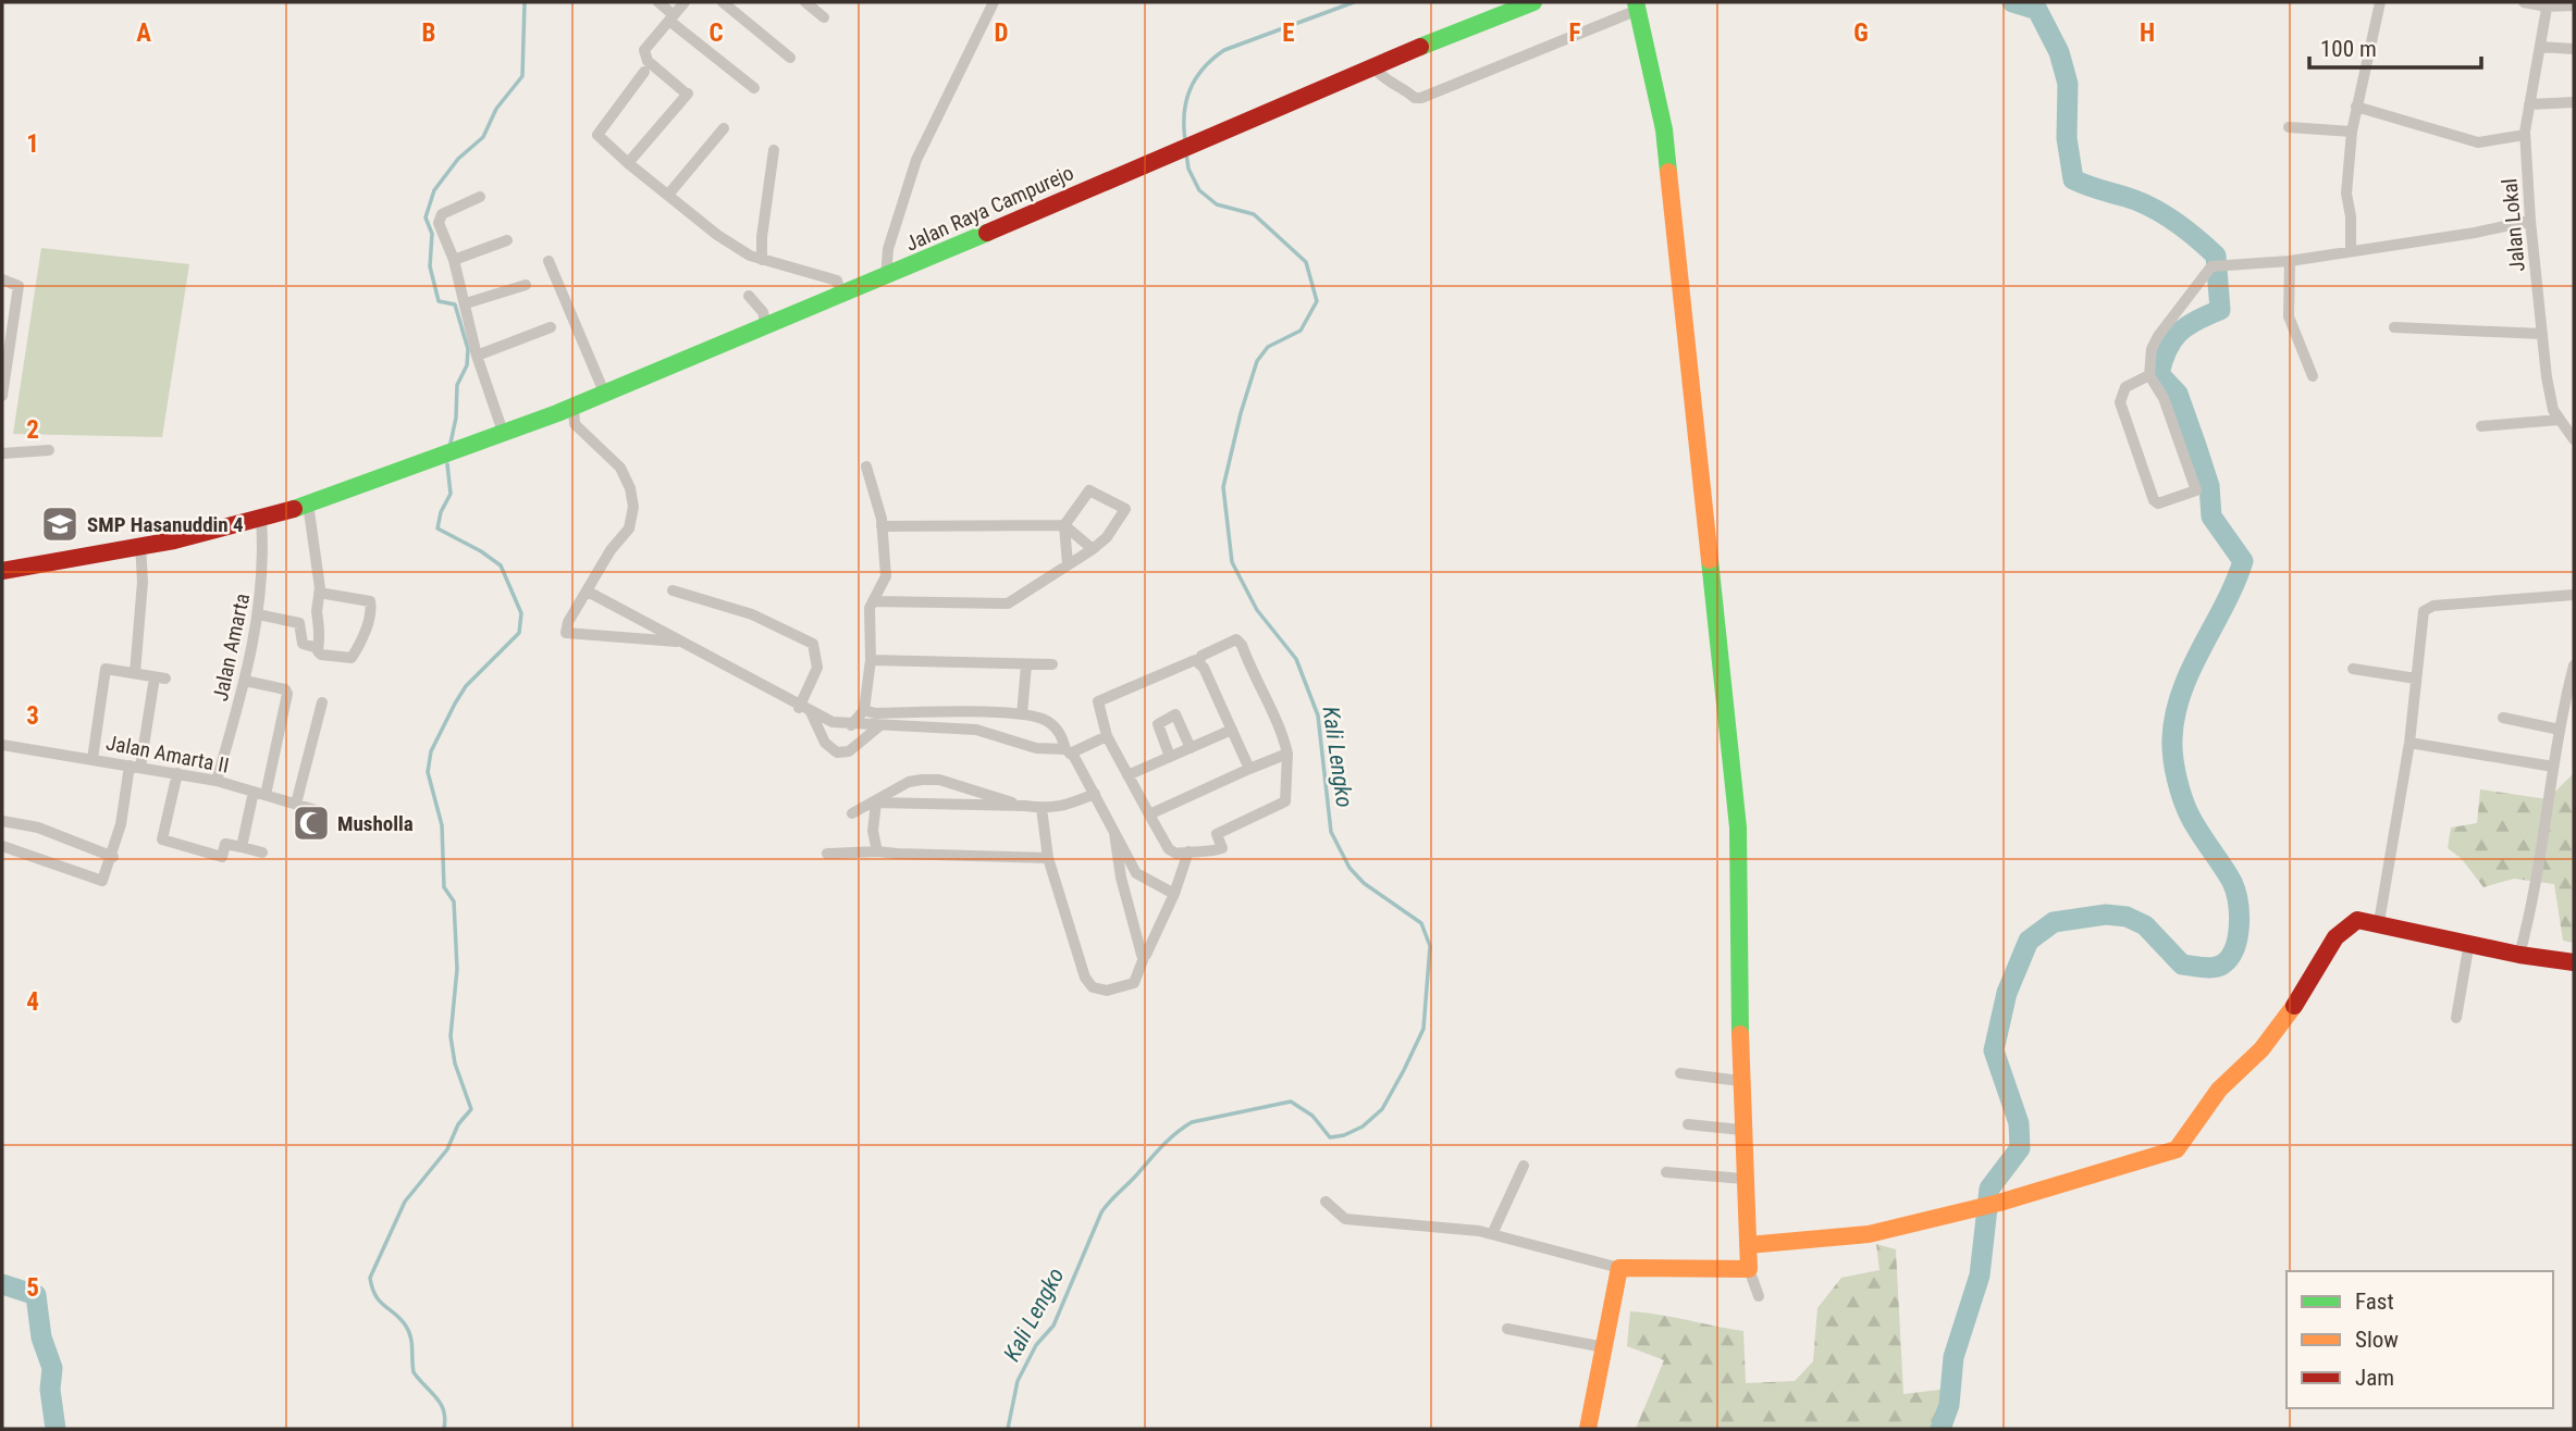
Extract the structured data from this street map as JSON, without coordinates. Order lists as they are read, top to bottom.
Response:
{
  "streets": {
    "street": [
      "Jalan Raya Campurejo",
      "Jalan Lokal",
      "Jalan Amarta",
      "Jalan Amarta II"
    ]
  },
  "crossings": [
    ["Jalan Raya Campurejo", "Jalan Amarta"],
    ["Jalan Amarta", "Jalan Amarta II"]
  ],
  "water": ["Kali Lengko"],
  "places": {
    "school or university": ["SMP Hasanuddin 4"],
    "mosque": ["Musholla"]
  },
  "legend": ["Fast", "Slow", "Jam"],
  "scale_bar": "100 m",
  "grid": {
    "columns": [
      "A",
      "B",
      "C",
      "D",
      "E",
      "F",
      "G",
      "H"
    ],
    "rows": [
      "1",
      "2",
      "3",
      "4",
      "5"
    ]
  }
}
